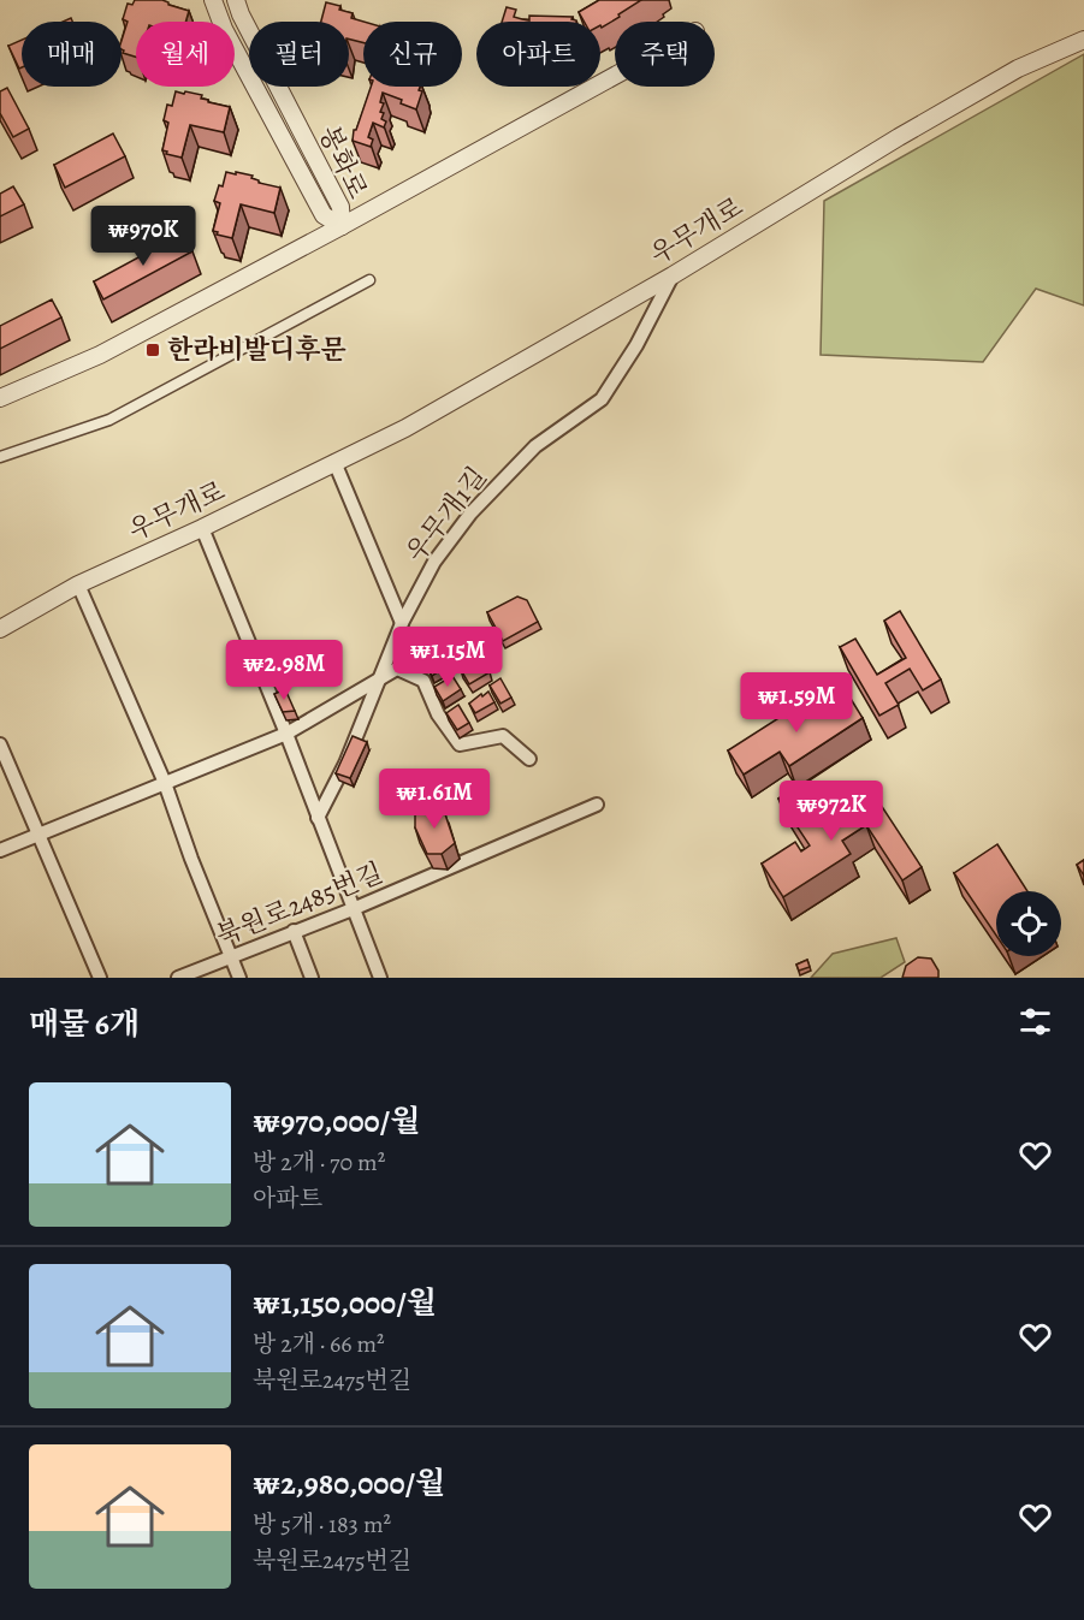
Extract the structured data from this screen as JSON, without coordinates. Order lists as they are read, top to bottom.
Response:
{
  "streets": {
    "street": [
      "봉화로",
      "우무개로",
      "우무개1길",
      "북원로2485번길"
    ]
  },
  "crossings": [
    ["우무개로", "우무개1길"]
  ],
  "places": {
    "transit": ["한라비발디후문"]
  },
  "page": {
    "chip": [
      "매매",
      "월세",
      "필터",
      "신규",
      "아파트",
      "주택"
    ],
    "price": [
      "₩970K",
      "₩1.15M",
      "₩2.98M",
      "₩1.59M",
      "₩1.61M",
      "₩972K"
    ],
    "heading": "매물 6개",
    "list": [
      {
        "name": "₩970,000/월",
        "note": "방 2개 · 70 m² · 아파트"
      },
      {
        "name": "₩1,150,000/월",
        "note": "방 2개 · 66 m² · 북원로2475번길"
      },
      {
        "name": "₩2,980,000/월",
        "note": "방 5개 · 183 m² · 북원로2475번길"
      }
    ]
  }
}
